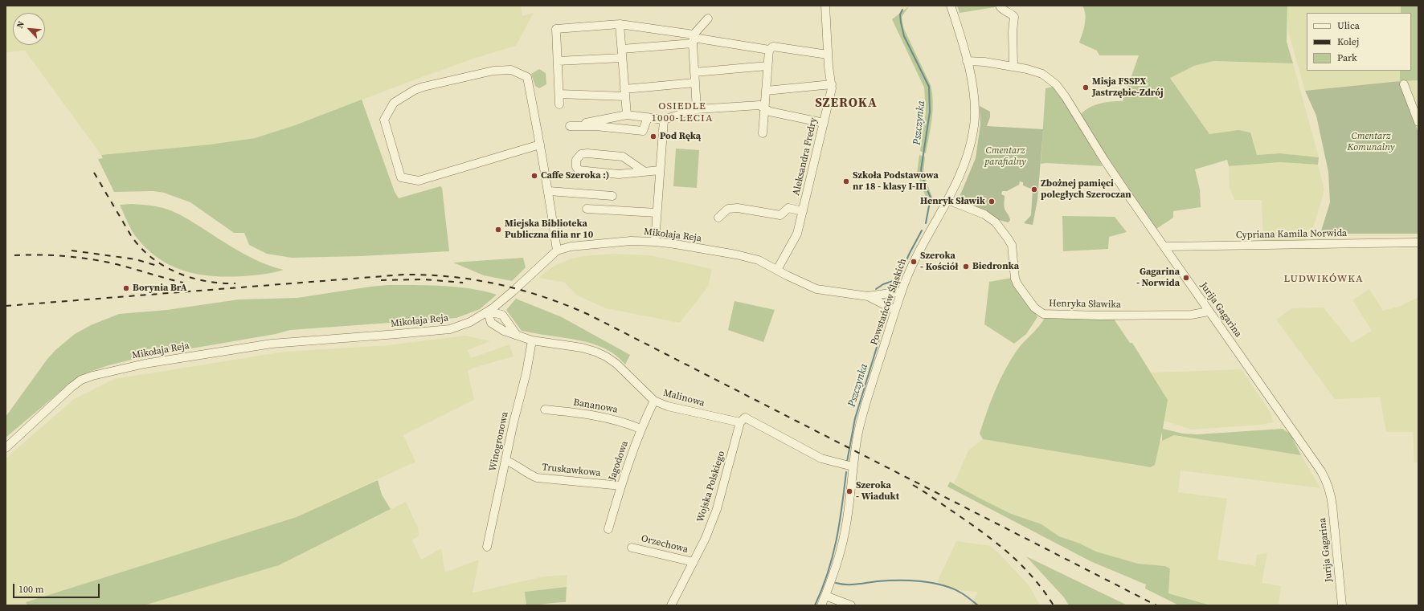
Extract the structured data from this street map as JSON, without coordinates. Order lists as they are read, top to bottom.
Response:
{
  "streets": {
    "street": [
      "Aleksandra Fredry",
      "Cypriana Kamila Norwida",
      "Mikołaja Reja",
      "Powstańców Śląskich",
      "Henryka Sławika",
      "Jurija Gagarina",
      "Malinowa",
      "Bananowa",
      "Winogronowa",
      "Jagodowa",
      "Truskawkowa",
      "Wojska Polskiego",
      "Orzechowa"
    ]
  },
  "crossings": [
    ["Aleksandra Fredry", "Mikołaja Reja"],
    ["Cypriana Kamila Norwida", "Jurija Gagarina"],
    ["Mikołaja Reja", "Powstańców Śląskich"],
    ["Powstańców Śląskich", "Henryka Sławika"],
    ["Powstańców Śląskich", "Jurija Gagarina"],
    ["Powstańców Śląskich", "Malinowa"],
    ["Henryka Sławika", "Jurija Gagarina"],
    ["Malinowa", "Winogronowa"],
    ["Malinowa", "Jagodowa"],
    ["Malinowa", "Wojska Polskiego"],
    ["Bananowa", "Jagodowa"],
    ["Winogronowa", "Truskawkowa"],
    ["Jagodowa", "Truskawkowa"],
    ["Wojska Polskiego", "Orzechowa"]
  ],
  "districts": ["SZEROKA", "OSIEDLE 1000-LECIA", "LUDWIKÓWKA"],
  "water": ["Pszczynka"],
  "parks": ["Cmentarz Komunalny", "Cmentarz parafialny"],
  "places": [
    "Misja FSSPX Jastrzębie-Zdrój",
    "Pod Ręką",
    "Caffe Szeroka :)",
    "Szkoła Podstawowa nr 18 - klasy I-III",
    "Zbożnej pamięci poległych Szeroczan",
    "Henryk Sławik",
    "Miejska Biblioteka Publiczna filia nr 10",
    "Szeroka - Kościół",
    "Biedronka",
    "Gagarina - Norwida",
    "Borynia BrA",
    "Szeroka - Wiadukt"
  ],
  "legend": ["Ulica", "Kolej", "Park"],
  "scale_bar": "100 m",
  "north": "top left"
}
